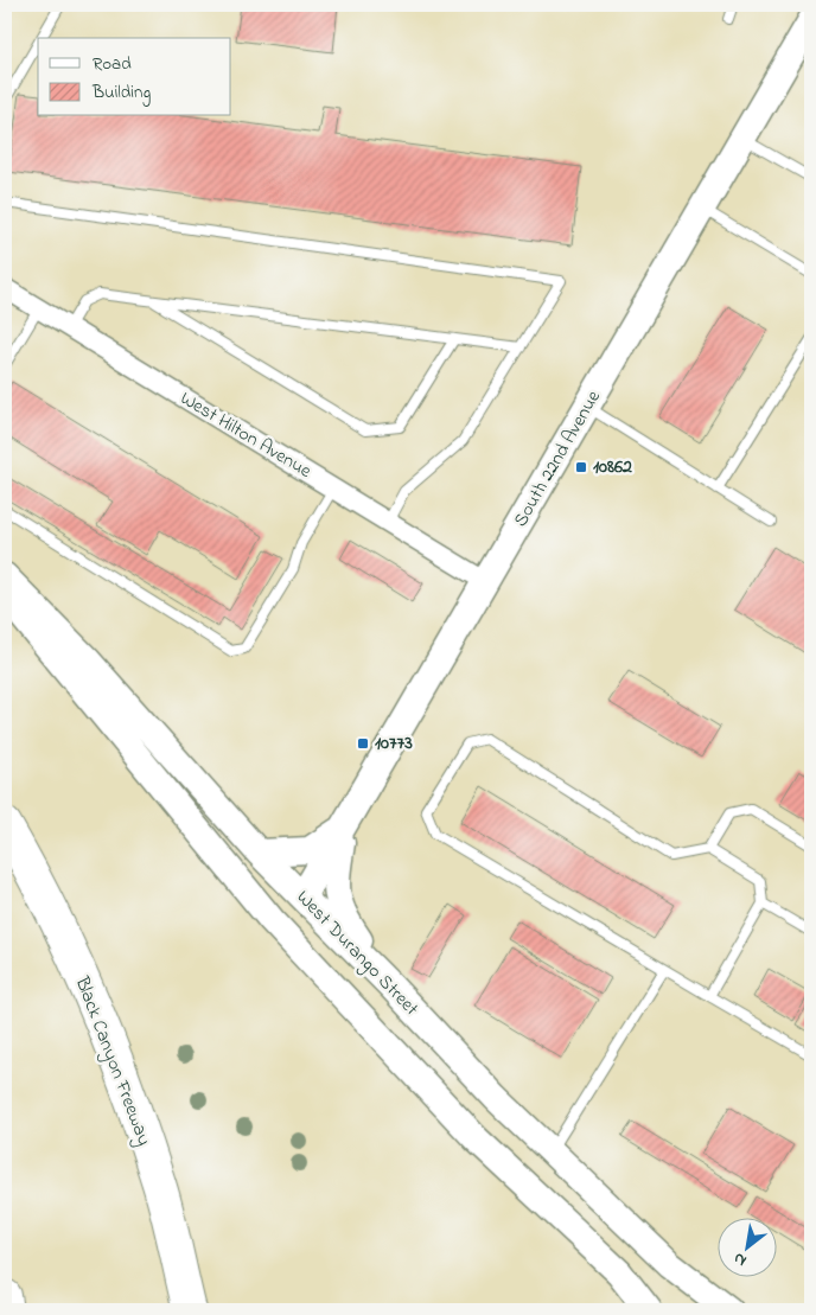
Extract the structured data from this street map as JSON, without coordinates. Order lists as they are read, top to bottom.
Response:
{
  "streets": {
    "highway": ["Black Canyon Freeway"],
    "main road": ["South 22nd Avenue", "West Durango Street"],
    "street": ["West Hilton Avenue"]
  },
  "crossings": [
    ["West Hilton Avenue", "South 22nd Avenue"],
    ["South 22nd Avenue", "West Durango Street"]
  ],
  "places": {
    "transit": ["10862", "10773"]
  },
  "legend": ["Road", "Building"],
  "north": "bottom left"
}
